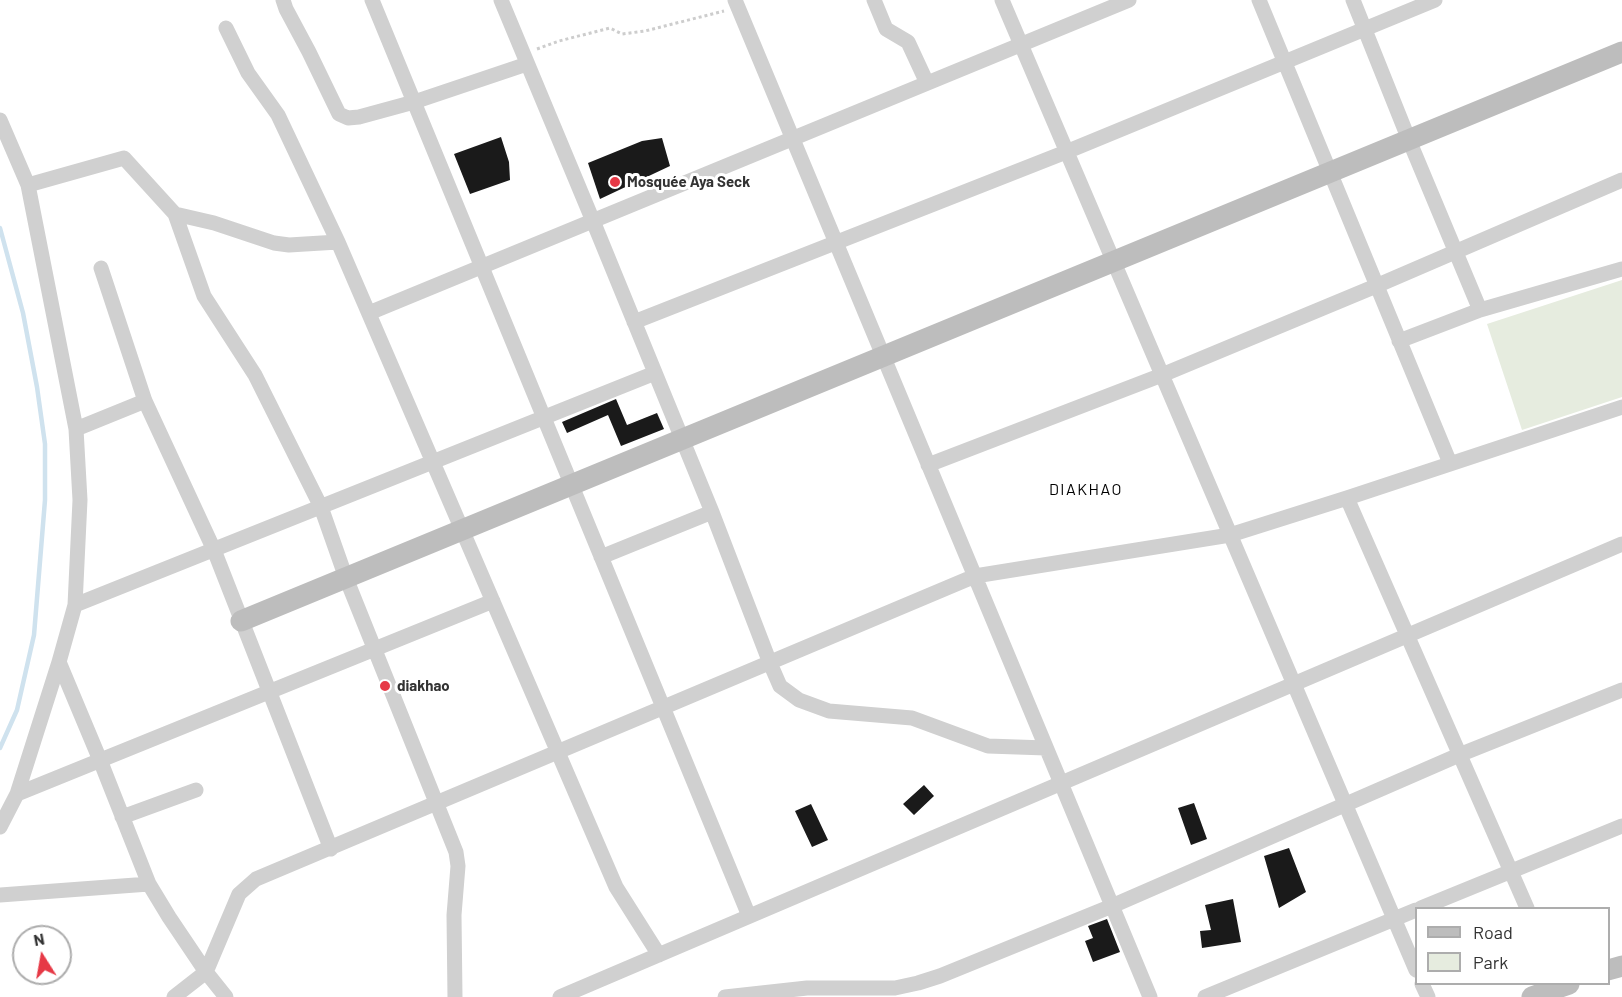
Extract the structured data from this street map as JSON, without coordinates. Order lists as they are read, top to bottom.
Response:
{
  "districts": ["DIAKHAO"],
  "places": ["Mosquée Aya Seck", "diakhao"],
  "legend": ["Road", "Park"],
  "north": "top"
}
